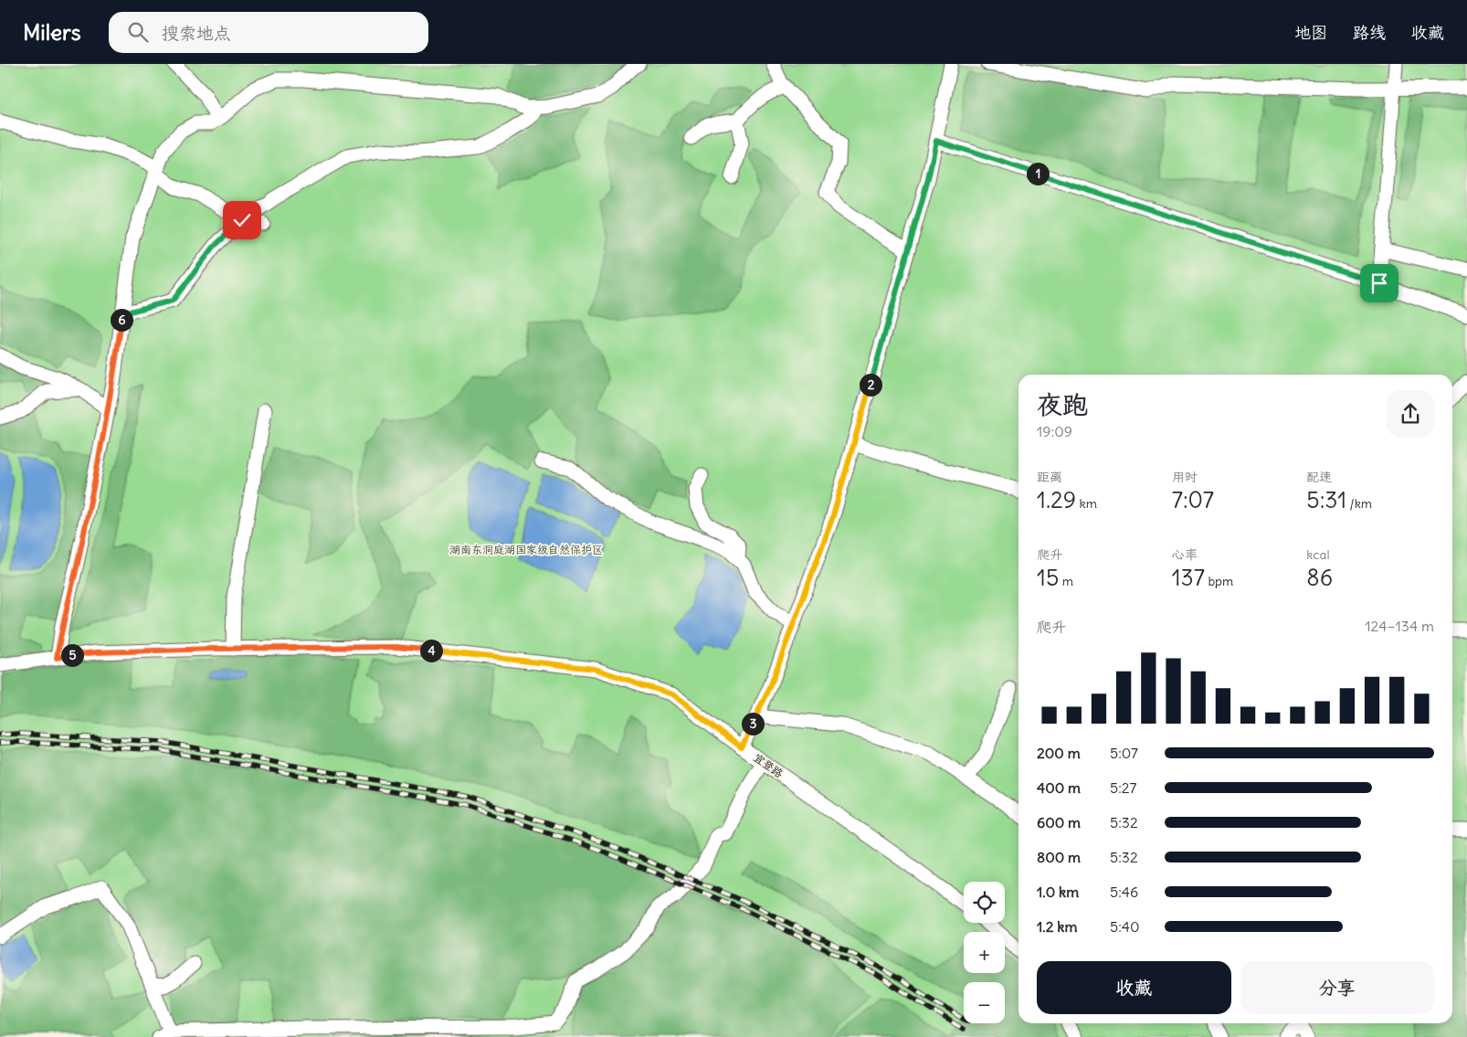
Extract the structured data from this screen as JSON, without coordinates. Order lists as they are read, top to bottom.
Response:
{
  "streets": {
    "street": ["宜登路"]
  },
  "parks": ["湖南东洞庭湖国家级自然保护区"],
  "page": {
    "header": "Milers",
    "search": "搜索地点",
    "nav": ["地图", "路线", "收藏"],
    "pins": [
      "1",
      "6",
      "2",
      "4",
      "5",
      "3"
    ],
    "heading": ["夜跑", "19:09"],
    "stats": [
      ["距离", "1.29 km"],
      ["用时", "7:07"],
      ["配速", "5:31 /km"],
      ["爬升", "15 m"],
      ["心率", "137 bpm"],
      ["kcal", "86"]
    ],
    "chart": ["爬升", "124–134 m"],
    "list": [
      {
        "name": "200 m",
        "note": "5:07"
      },
      {
        "name": "400 m",
        "note": "5:27"
      },
      {
        "name": "600 m",
        "note": "5:32"
      },
      {
        "name": "800 m",
        "note": "5:32"
      },
      {
        "name": "1.0 km",
        "note": "5:46"
      },
      {
        "name": "1.2 km",
        "note": "5:40"
      }
    ],
    "map_buttons": ["+", "−"],
    "buttons": ["收藏", "分享"]
  }
}
